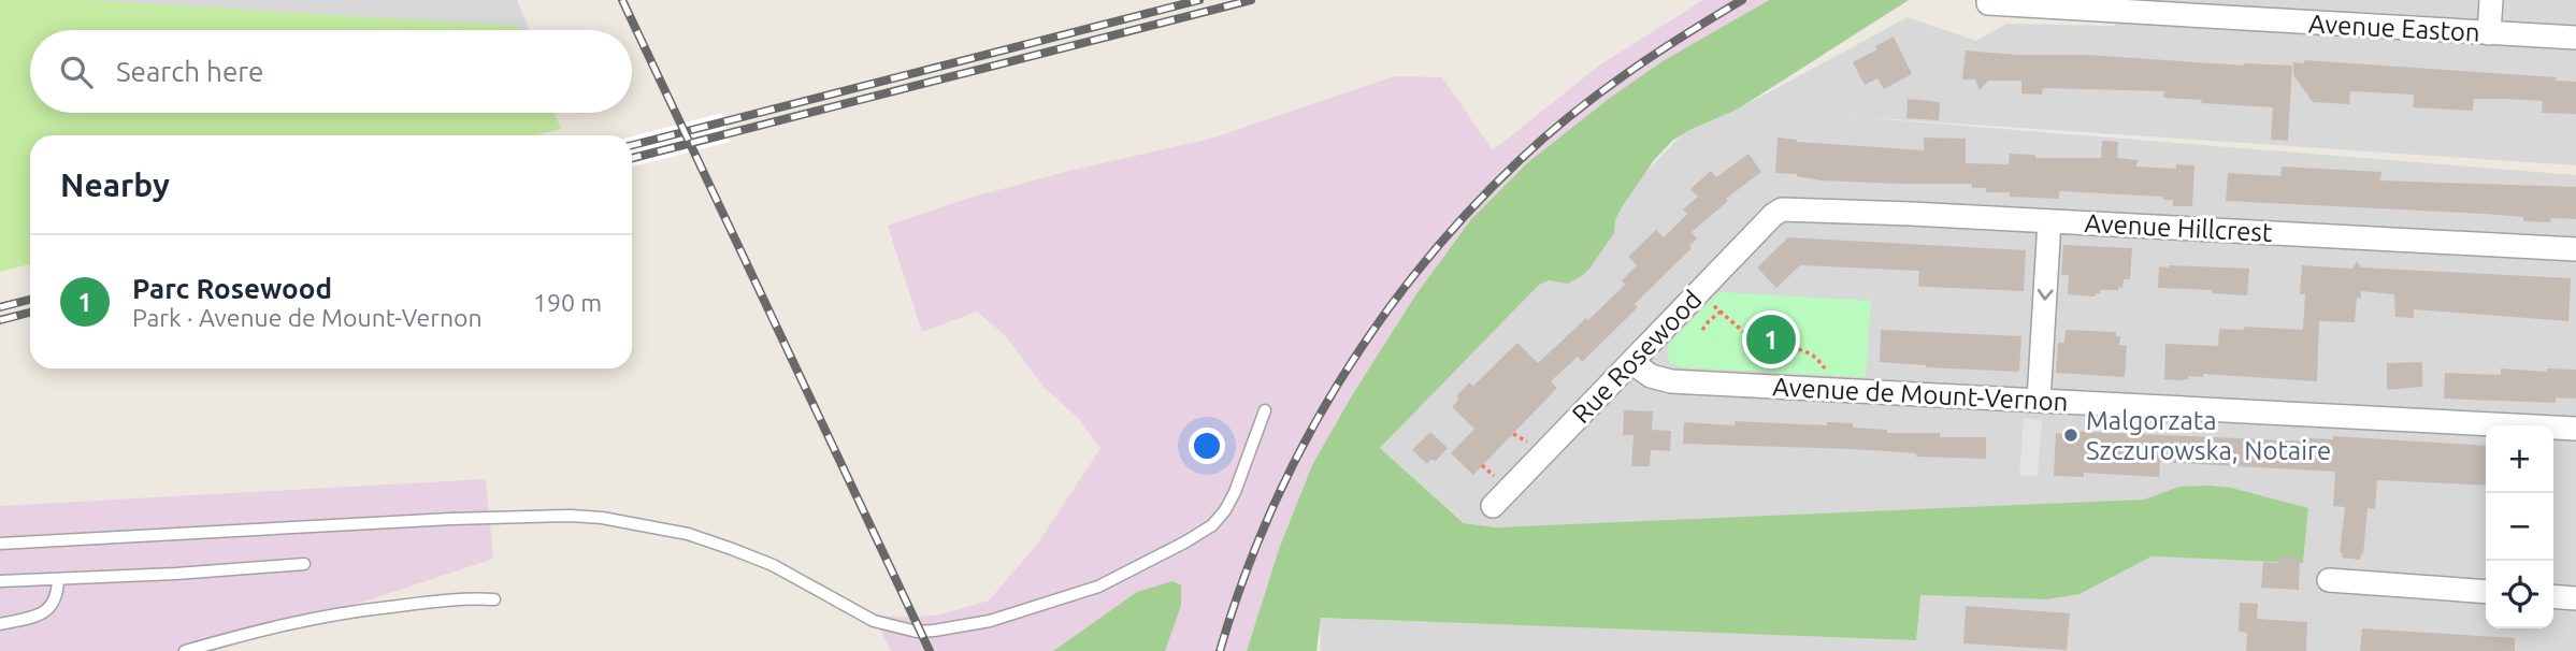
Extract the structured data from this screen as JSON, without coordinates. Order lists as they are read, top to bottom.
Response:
{
  "streets": {
    "street": [
      "Avenue Easton",
      "Avenue Hillcrest",
      "Rue Rosewood",
      "Avenue de Mount-Vernon"
    ]
  },
  "crossings": [
    ["Avenue Hillcrest", "Rue Rosewood"],
    ["Rue Rosewood", "Avenue de Mount-Vernon"]
  ],
  "places": ["Malgorzata Szczurowska, Notaire"],
  "page": {
    "search": "Search here",
    "heading": "Nearby",
    "list": [
      {
        "mark": "1",
        "name": "Parc Rosewood",
        "note": "Park · Avenue de Mount-Vernon",
        "value": "190 m"
      }
    ],
    "pins": "1",
    "map_buttons": ["+", "−"]
  }
}
